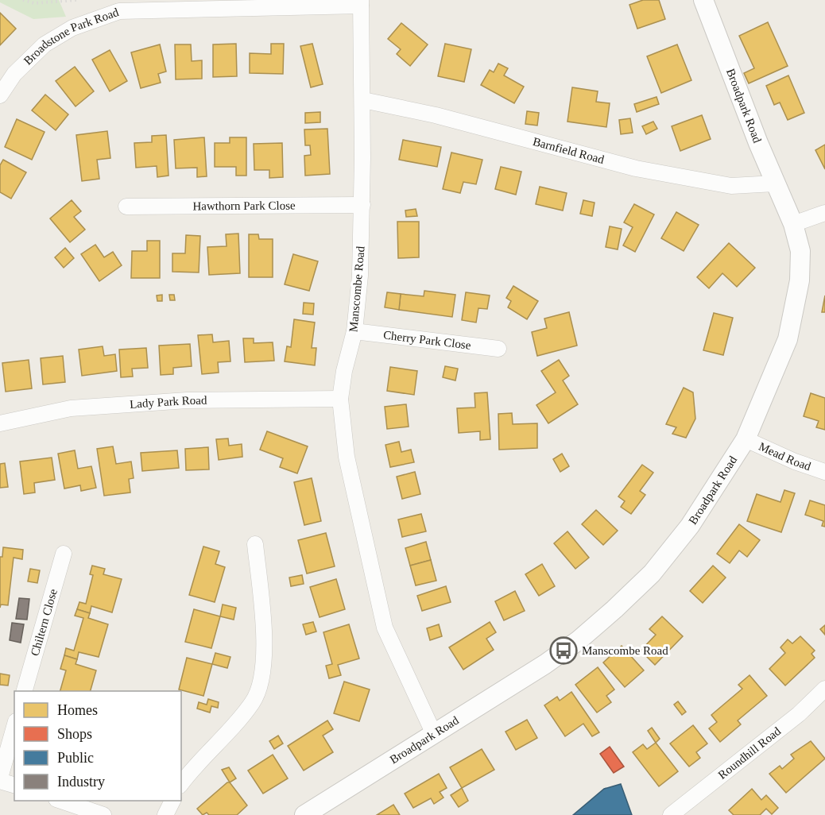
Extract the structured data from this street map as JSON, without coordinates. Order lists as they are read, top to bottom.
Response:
{
  "streets": {
    "street": [
      "Broadstone Park Road",
      "Broadpark Road",
      "Barnfield Road",
      "Hawthorn Park Close",
      "Manscombe Road",
      "Cherry Park Close",
      "Lady Park Road",
      "Mead Road",
      "Chiltern Close",
      "Roundhill Road"
    ]
  },
  "crossings": [
    ["Broadstone Park Road", "Manscombe Road"],
    ["Broadpark Road", "Barnfield Road"],
    ["Broadpark Road", "Manscombe Road"],
    ["Broadpark Road", "Mead Road"],
    ["Barnfield Road", "Manscombe Road"],
    ["Hawthorn Park Close", "Manscombe Road"],
    ["Manscombe Road", "Cherry Park Close"],
    ["Manscombe Road", "Lady Park Road"]
  ],
  "places": {
    "bus stop": ["Manscombe Road"]
  },
  "legend": [
    "Homes",
    "Shops",
    "Public",
    "Industry"
  ]
}
